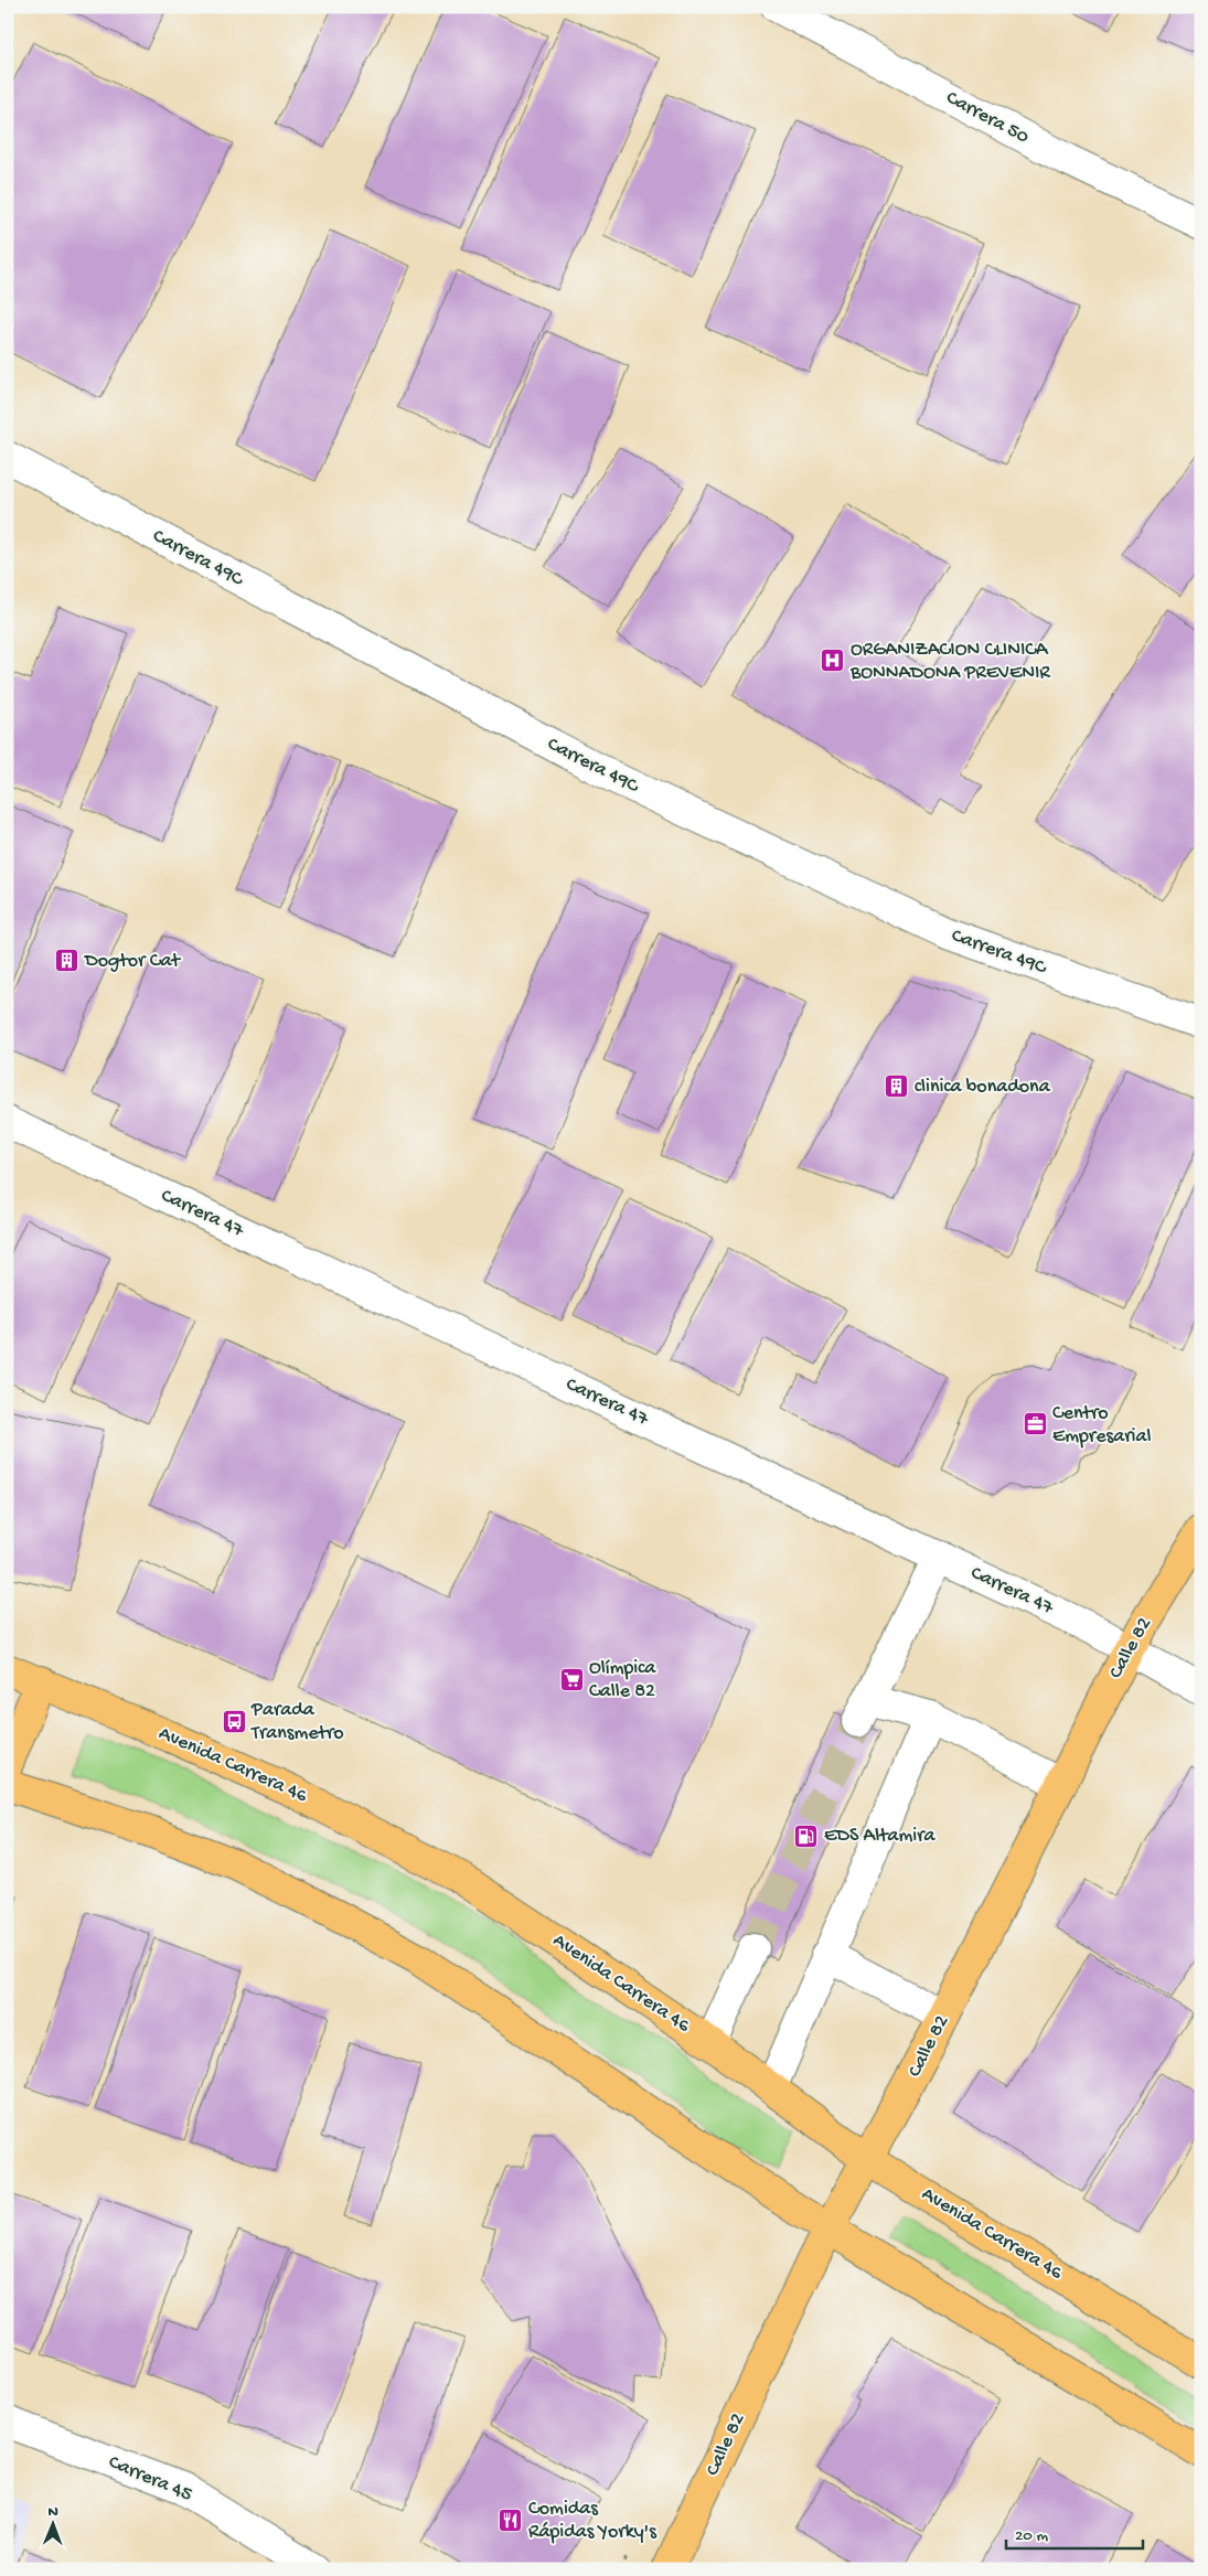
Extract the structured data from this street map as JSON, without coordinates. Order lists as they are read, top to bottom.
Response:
{
  "streets": {
    "main road": ["Calle 82", "Avenida Carrera 46"],
    "street": [
      "Carrera 50",
      "Carrera 49C",
      "Carrera 47",
      "Carrera 45"
    ]
  },
  "crossings": [
    ["Carrera 47", "Calle 82"],
    ["Calle 82", "Avenida Carrera 46"]
  ],
  "places": {
    "hospital": ["ORGANIZACION CLINICA BONNADONA PREVENIR"],
    "building": ["Dogtor Cat", "clinica bonadona"],
    "office": ["Centro Empresarial"],
    "supermarket": ["Olímpica Calle 82"],
    "bus stop": ["Parada Transmetro"],
    "fuel station": ["EDS Altamira"],
    "restaurant": ["Comidas Rápidas Yorky's"]
  },
  "scale_bar": "20 m",
  "north": "top"
}
